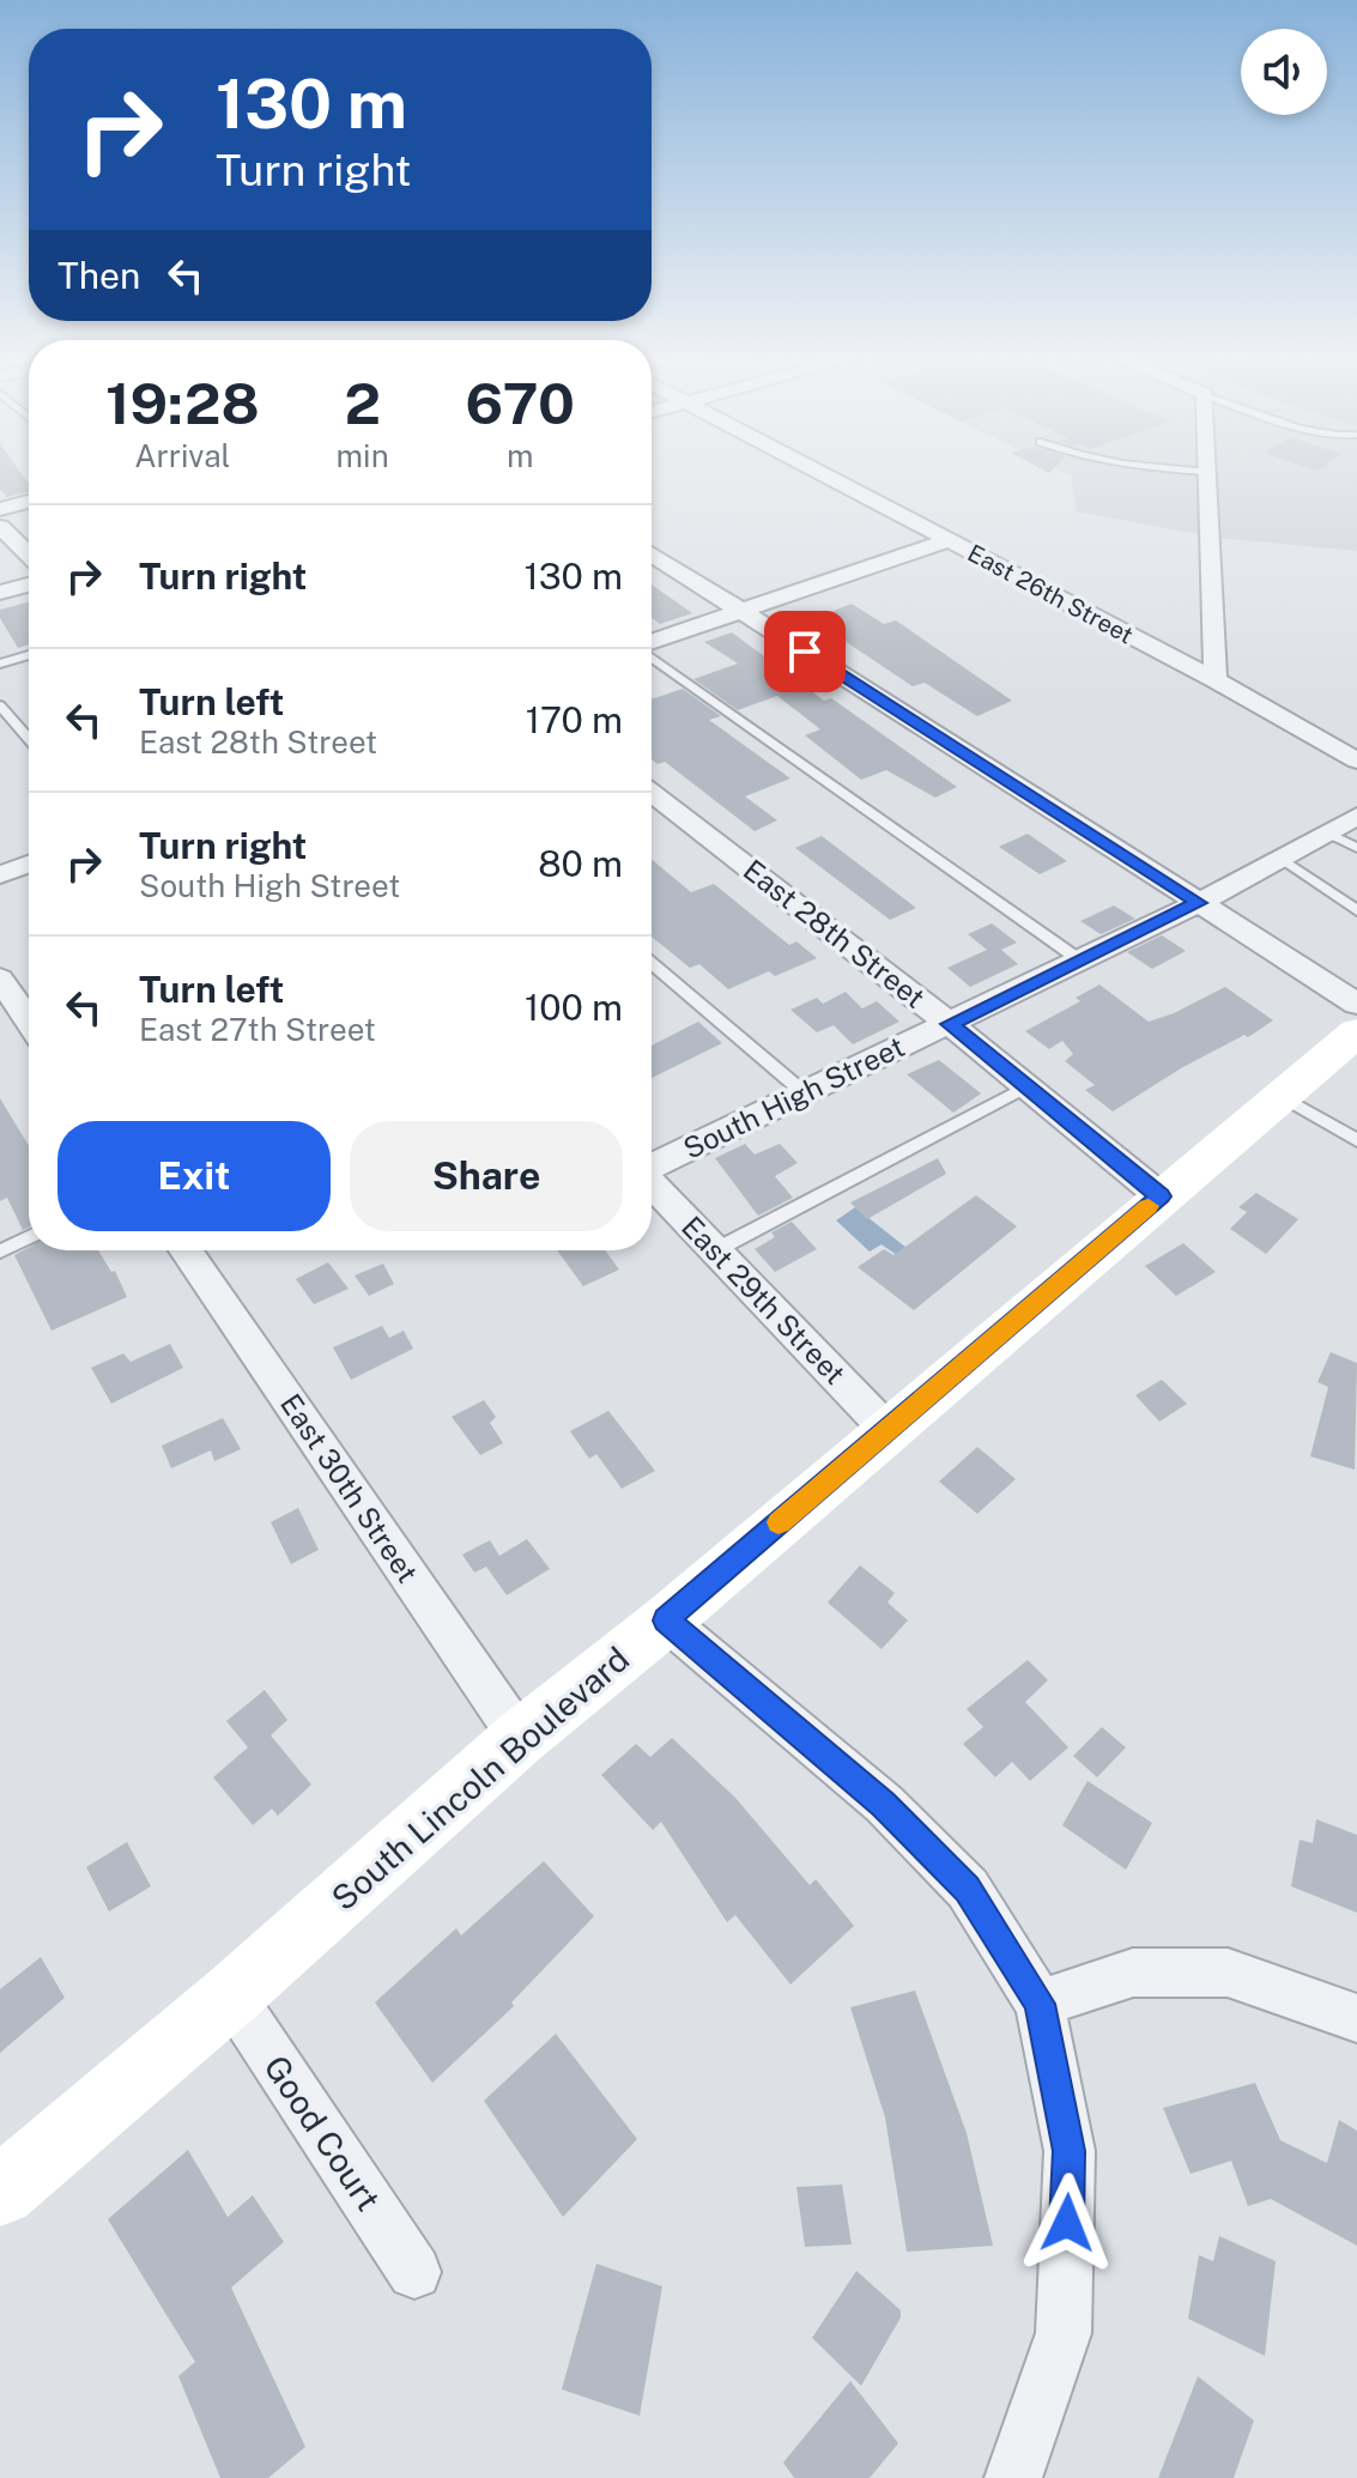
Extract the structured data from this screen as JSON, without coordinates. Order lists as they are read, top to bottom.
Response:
{
  "streets": {
    "street": [
      "East 26th Street",
      "East 28th Street",
      "South High Street",
      "East 29th Street",
      "East 30th Street",
      "South Lincoln Boulevard",
      "Good Court"
    ]
  },
  "crossings": [
    ["East 28th Street", "South High Street"],
    ["East 28th Street", "South Lincoln Boulevard"],
    ["East 29th Street", "South Lincoln Boulevard"],
    ["East 30th Street", "South Lincoln Boulevard"],
    ["South Lincoln Boulevard", "Good Court"]
  ],
  "page": {
    "turn": ["130 m", "Turn right"],
    "then": "Then",
    "eta": [
      "19:28",
      "Arrival",
      "2",
      "min",
      "670",
      "m"
    ],
    "list": [
      {
        "name": "Turn right",
        "value": "130 m"
      },
      {
        "name": "Turn left",
        "note": "East 28th Street",
        "value": "170 m"
      },
      {
        "name": "Turn right",
        "note": "South High Street",
        "value": "80 m"
      },
      {
        "name": "Turn left",
        "note": "East 27th Street",
        "value": "100 m"
      }
    ],
    "buttons": ["Exit", "Share"]
  }
}
